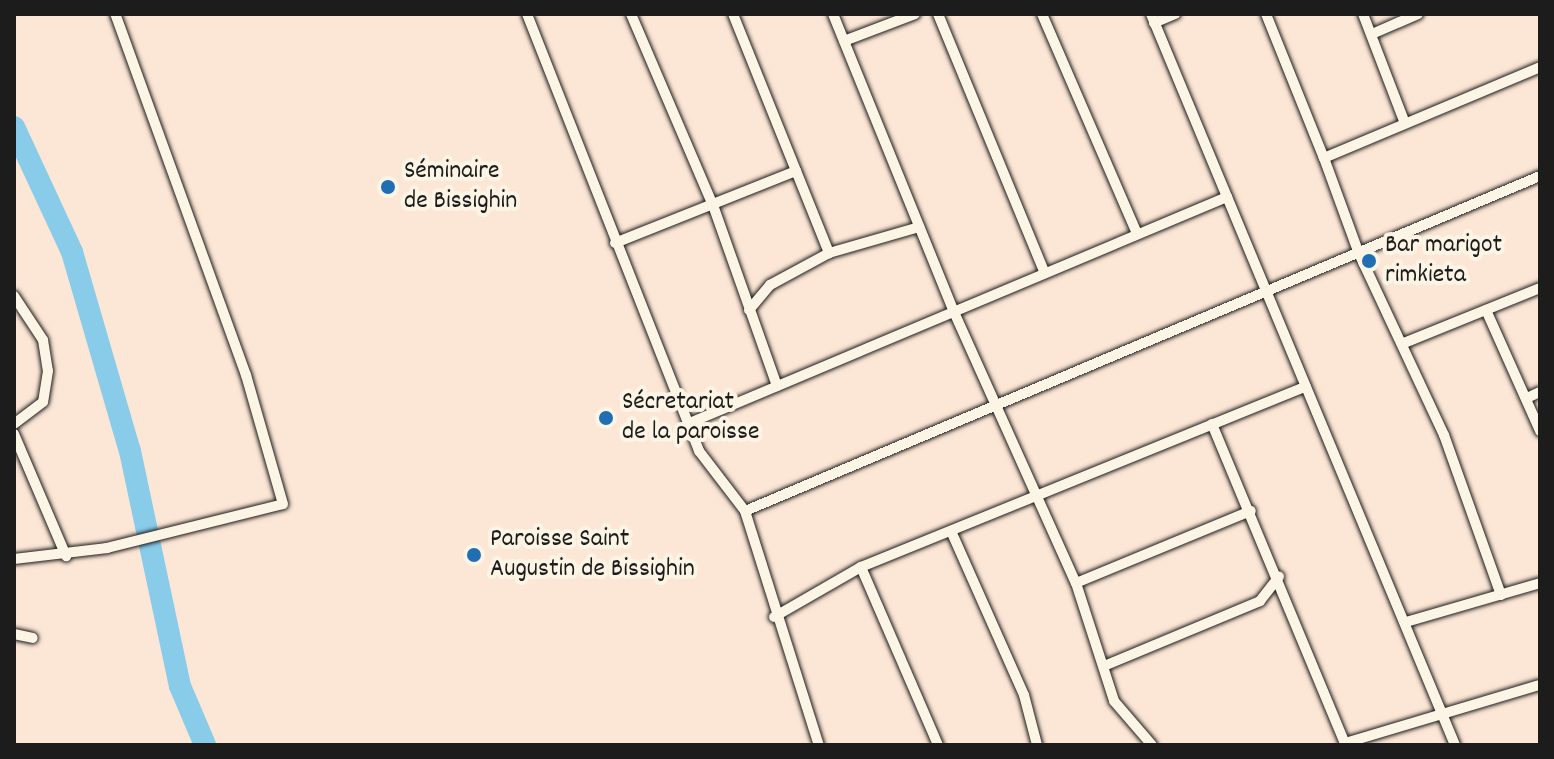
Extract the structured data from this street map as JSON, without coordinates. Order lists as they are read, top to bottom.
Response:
{
  "places": [
    "Séminaire de Bissighin",
    "Bar marigot rimkieta",
    "Sécretariat de la paroisse",
    "Paroisse Saint Augustin de Bissighin"
  ]
}
